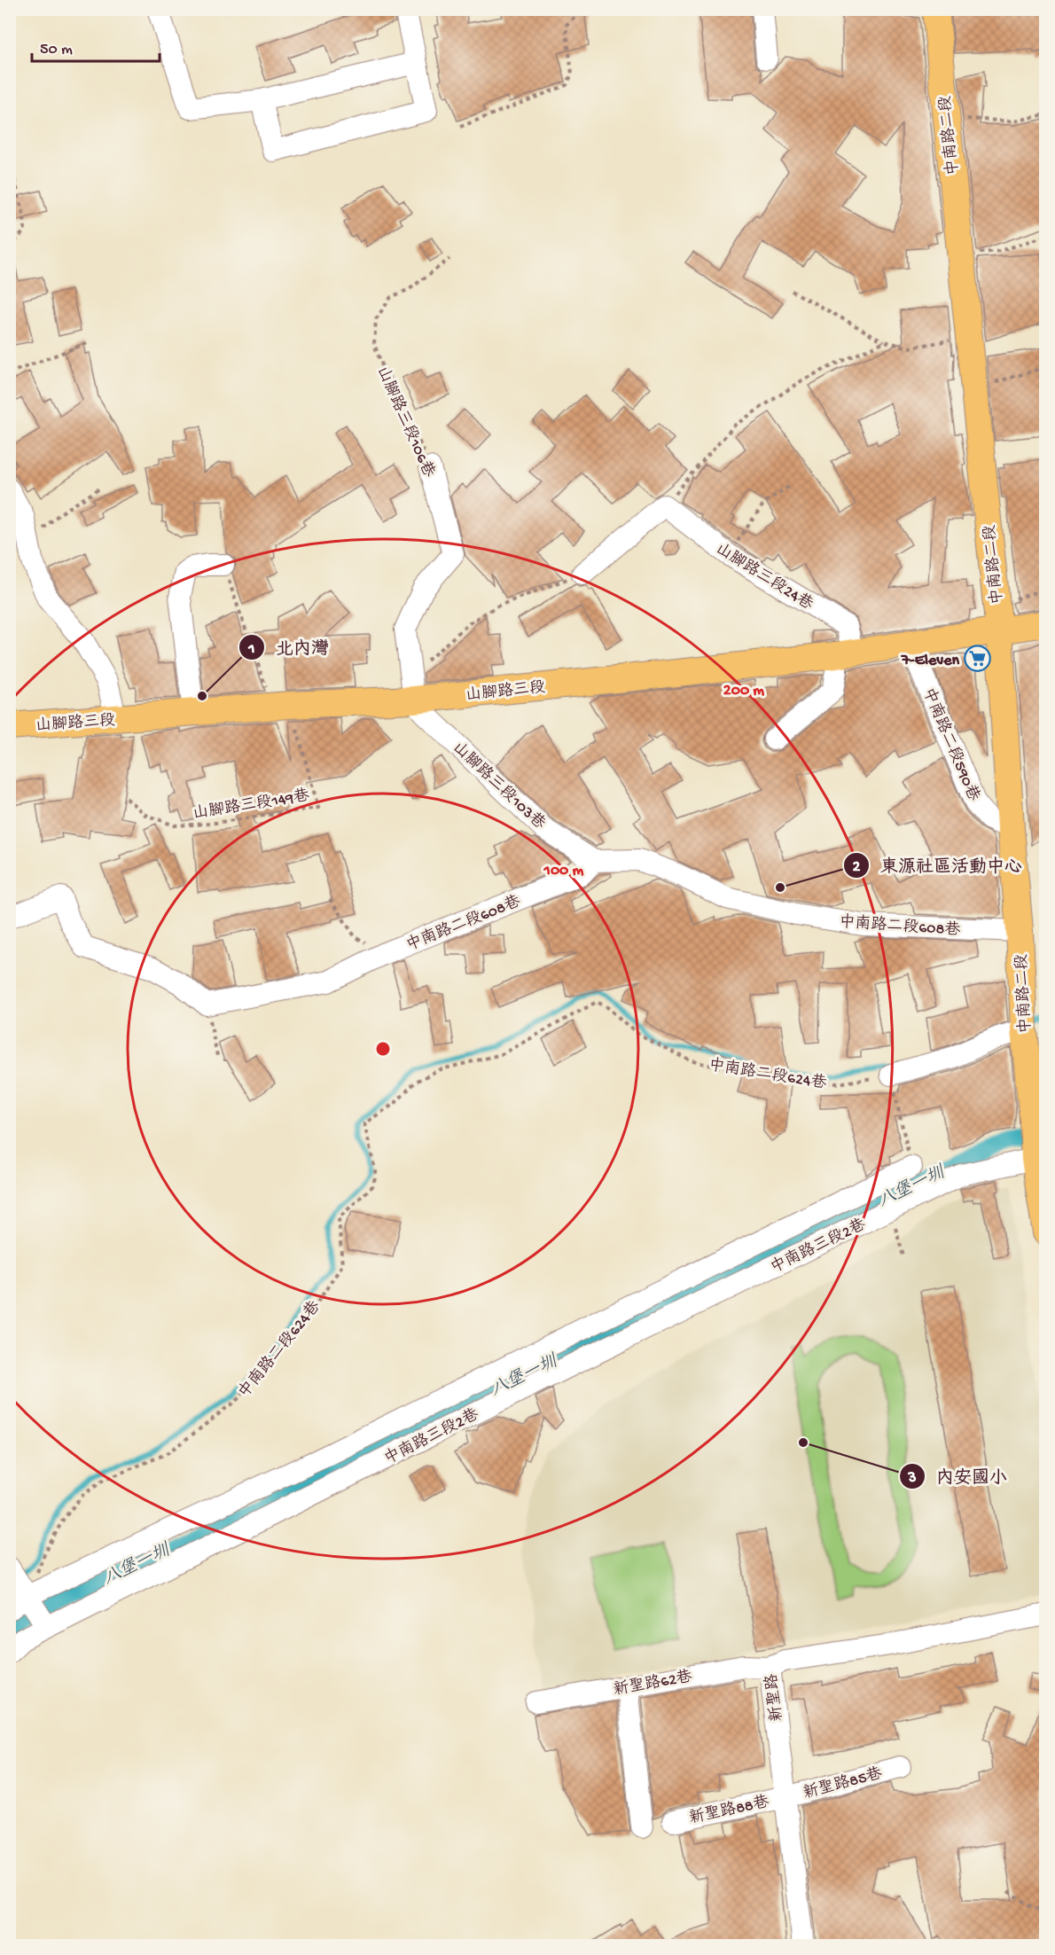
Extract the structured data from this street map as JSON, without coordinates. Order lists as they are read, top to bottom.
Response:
{
  "streets": {
    "main road": ["中南路二段", "山腳路三段"],
    "street": [
      "山腳路三段106巷",
      "山腳路三段24巷",
      "中南路二段590巷",
      "山腳路三段103巷",
      "中南路二段608巷",
      "中南路三段2巷",
      "新聖路62巷",
      "新聖路",
      "新聖路85巷",
      "新聖路88巷"
    ],
    "path": ["山腳路三段149巷", "中南路二段624巷"]
  },
  "crossings": [
    ["中南路二段", "山腳路三段"],
    ["中南路二段", "中南路二段590巷"],
    ["中南路二段", "中南路二段608巷"],
    ["中南路二段", "中南路三段2巷"],
    ["山腳路三段106巷", "山腳路三段"],
    ["山腳路三段106巷", "山腳路三段103巷"],
    ["山腳路三段24巷", "山腳路三段"],
    ["山腳路三段", "中南路二段590巷"],
    ["山腳路三段", "山腳路三段103巷"],
    ["山腳路三段", "山腳路三段149巷"],
    ["山腳路三段103巷", "中南路二段608巷"],
    ["新聖路62巷", "新聖路"],
    ["新聖路", "新聖路85巷"],
    ["新聖路", "新聖路88巷"],
    ["新聖路85巷", "新聖路88巷"]
  ],
  "water": ["八堡一圳"],
  "places": {
    "supermarket": ["7-Eleven"],
    "other": ["北內灣", "東源社區活動中心", "內安國小"]
  },
  "scale_bar": "50 m",
  "rings": ["200 m", "100 m"]
}
